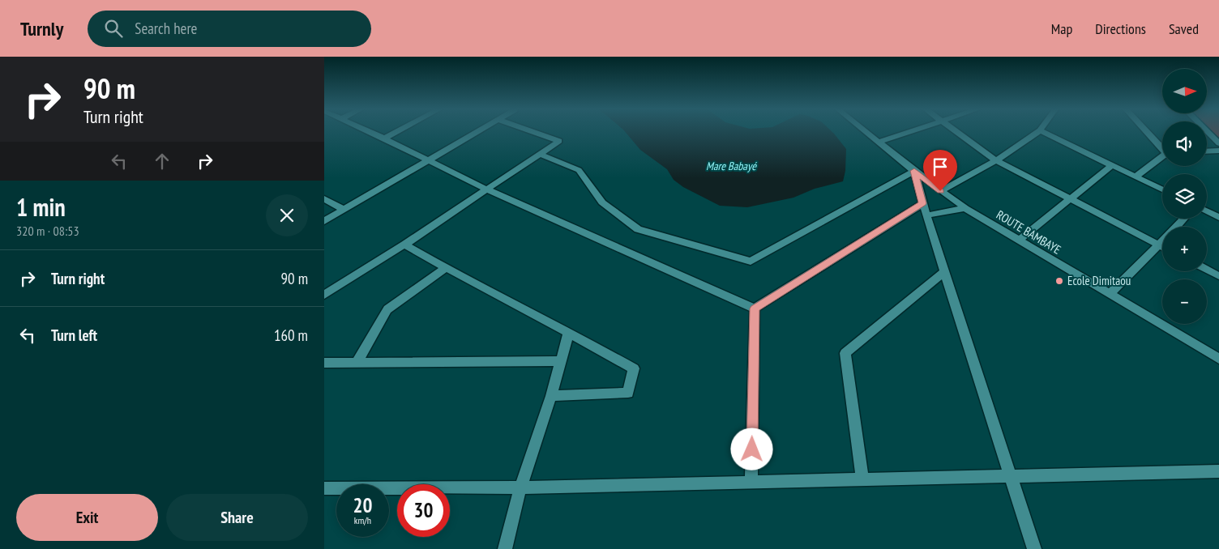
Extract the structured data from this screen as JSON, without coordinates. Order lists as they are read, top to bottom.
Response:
{
  "streets": {
    "street": ["ROUTE BAMBAYE"]
  },
  "water": ["Mare Babayé"],
  "places": ["Ecole Dimitaou"],
  "north": "right",
  "page": {
    "header": "Turnly",
    "search": "Search here",
    "nav": ["Map", "Directions", "Saved"],
    "turn": ["90 m", "Turn right"],
    "map_buttons": ["+", "−"],
    "heading": ["1 min", "320 m · 08:53"],
    "list": [
      {
        "name": "Turn right",
        "value": "90 m"
      },
      {
        "name": "Turn left",
        "value": "160 m"
      }
    ],
    "speed": "20 km/h",
    "limit": "30",
    "buttons": ["Exit", "Share"]
  }
}
